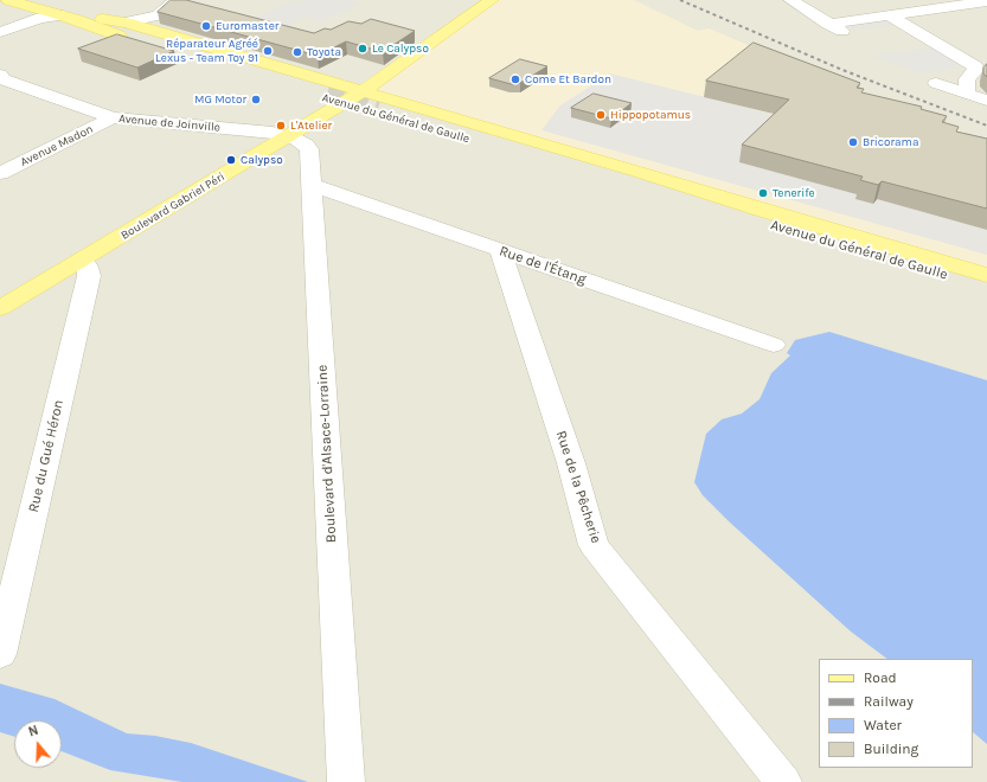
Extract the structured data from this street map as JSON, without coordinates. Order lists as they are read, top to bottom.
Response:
{
  "streets": {
    "main road": ["Avenue du Général de Gaulle", "Boulevard Gabriel Péri"],
    "street": [
      "Avenue de Joinville",
      "Avenue Madon",
      "Rue de l'Étang",
      "Boulevard d'Alsace-Lorraine",
      "Rue du Gué Héron",
      "Rue de la Pêcherie"
    ]
  },
  "crossings": [
    ["Avenue du Général de Gaulle", "Boulevard Gabriel Péri"],
    ["Avenue de Joinville", "Avenue Madon"],
    ["Avenue de Joinville", "Boulevard Gabriel Péri"],
    ["Avenue de Joinville", "Boulevard d'Alsace-Lorraine"],
    ["Boulevard Gabriel Péri", "Boulevard d'Alsace-Lorraine"],
    ["Boulevard Gabriel Péri", "Rue du Gué Héron"],
    ["Rue de l'Étang", "Boulevard d'Alsace-Lorraine"],
    ["Rue de l'Étang", "Rue de la Pêcherie"]
  ],
  "places": [
    "Euromaster",
    "Le Calypso",
    "Réparateur Agréé Lexus - Team Toy 91",
    "Toyota",
    "Come Et Bardon",
    "MG Motor",
    "Hippopotamus",
    "L'Atelier",
    "Bricorama",
    "Calypso",
    "Tenerife"
  ],
  "legend": [
    "Road",
    "Railway",
    "Water",
    "Building"
  ],
  "north": "top"
}
